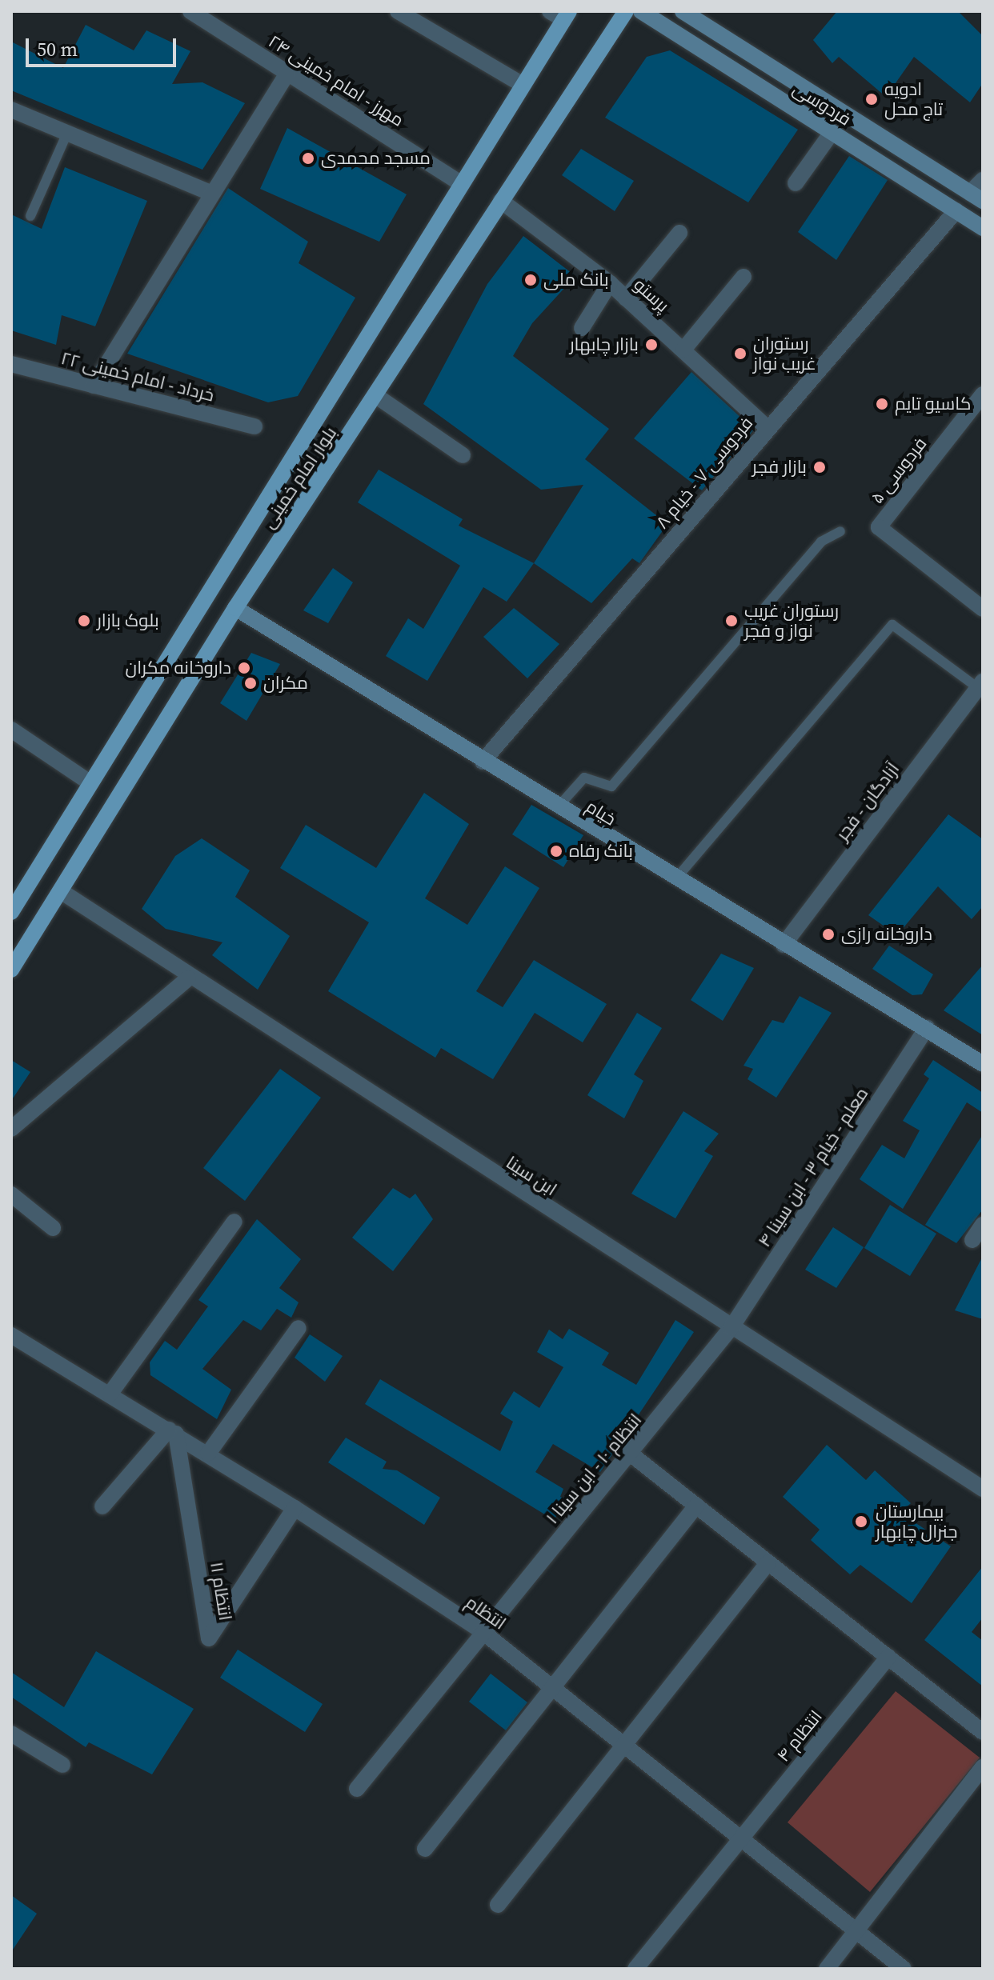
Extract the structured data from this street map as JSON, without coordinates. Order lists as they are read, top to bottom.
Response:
{
  "streets": {
    "main road": ["بلوار امام خمینی"],
    "street": [
      "مهرز - امام خمینی ۲۴",
      "فردوسی",
      "پرستو",
      "خرداد - امام خمینی ۲۲",
      "فردوسی ۵",
      "فردوسی ۷ - خیام ۸",
      "آزادگان - فجر",
      "خیام",
      "معلم - خیام ۳ - ابن سینا ۴",
      "ابن سینا",
      "انتظام ۱۰ - ابن سینا ۱",
      "انتظام ۱۱",
      "انتظام",
      "انتظام ۴"
    ]
  },
  "crossings": [
    ["مهرز - امام خمینی ۲۴", "بلوار امام خمینی"],
    ["فردوسی", "فردوسی ۷ - خیام ۸"],
    ["پرستو", "فردوسی ۷ - خیام ۸"],
    ["پرستو", "بلوار امام خمینی"],
    ["فردوسی ۷ - خیام ۸", "خیام"],
    ["بلوار امام خمینی", "خیام"],
    ["بلوار امام خمینی", "ابن سینا"],
    ["آزادگان - فجر", "خیام"],
    ["خیام", "معلم - خیام ۳ - ابن سینا ۴"],
    ["معلم - خیام ۳ - ابن سینا ۴", "ابن سینا"],
    ["معلم - خیام ۳ - ابن سینا ۴", "انتظام ۱۰ - ابن سینا ۱"],
    ["ابن سینا", "انتظام ۱۰ - ابن سینا ۱"],
    ["انتظام ۱۰ - ابن سینا ۱", "انتظام"],
    ["انتظام ۱۱", "انتظام"],
    ["انتظام", "انتظام ۴"]
  ],
  "places": [
    "ادویه تاج محل",
    "مسجد محمدی",
    "بانک ملی",
    "بازار چابهار",
    "رستوران غریب نواز",
    "کاسیو تایم",
    "بازار فجر",
    "بلوک بازار",
    "رستوران غریب نواز و فجر",
    "داروخانه مکران",
    "مکران",
    "بانک رفاه",
    "داروخانه رازی",
    "بیمارستان جنرال چابهار"
  ],
  "scale_bar": "50 m"
}
